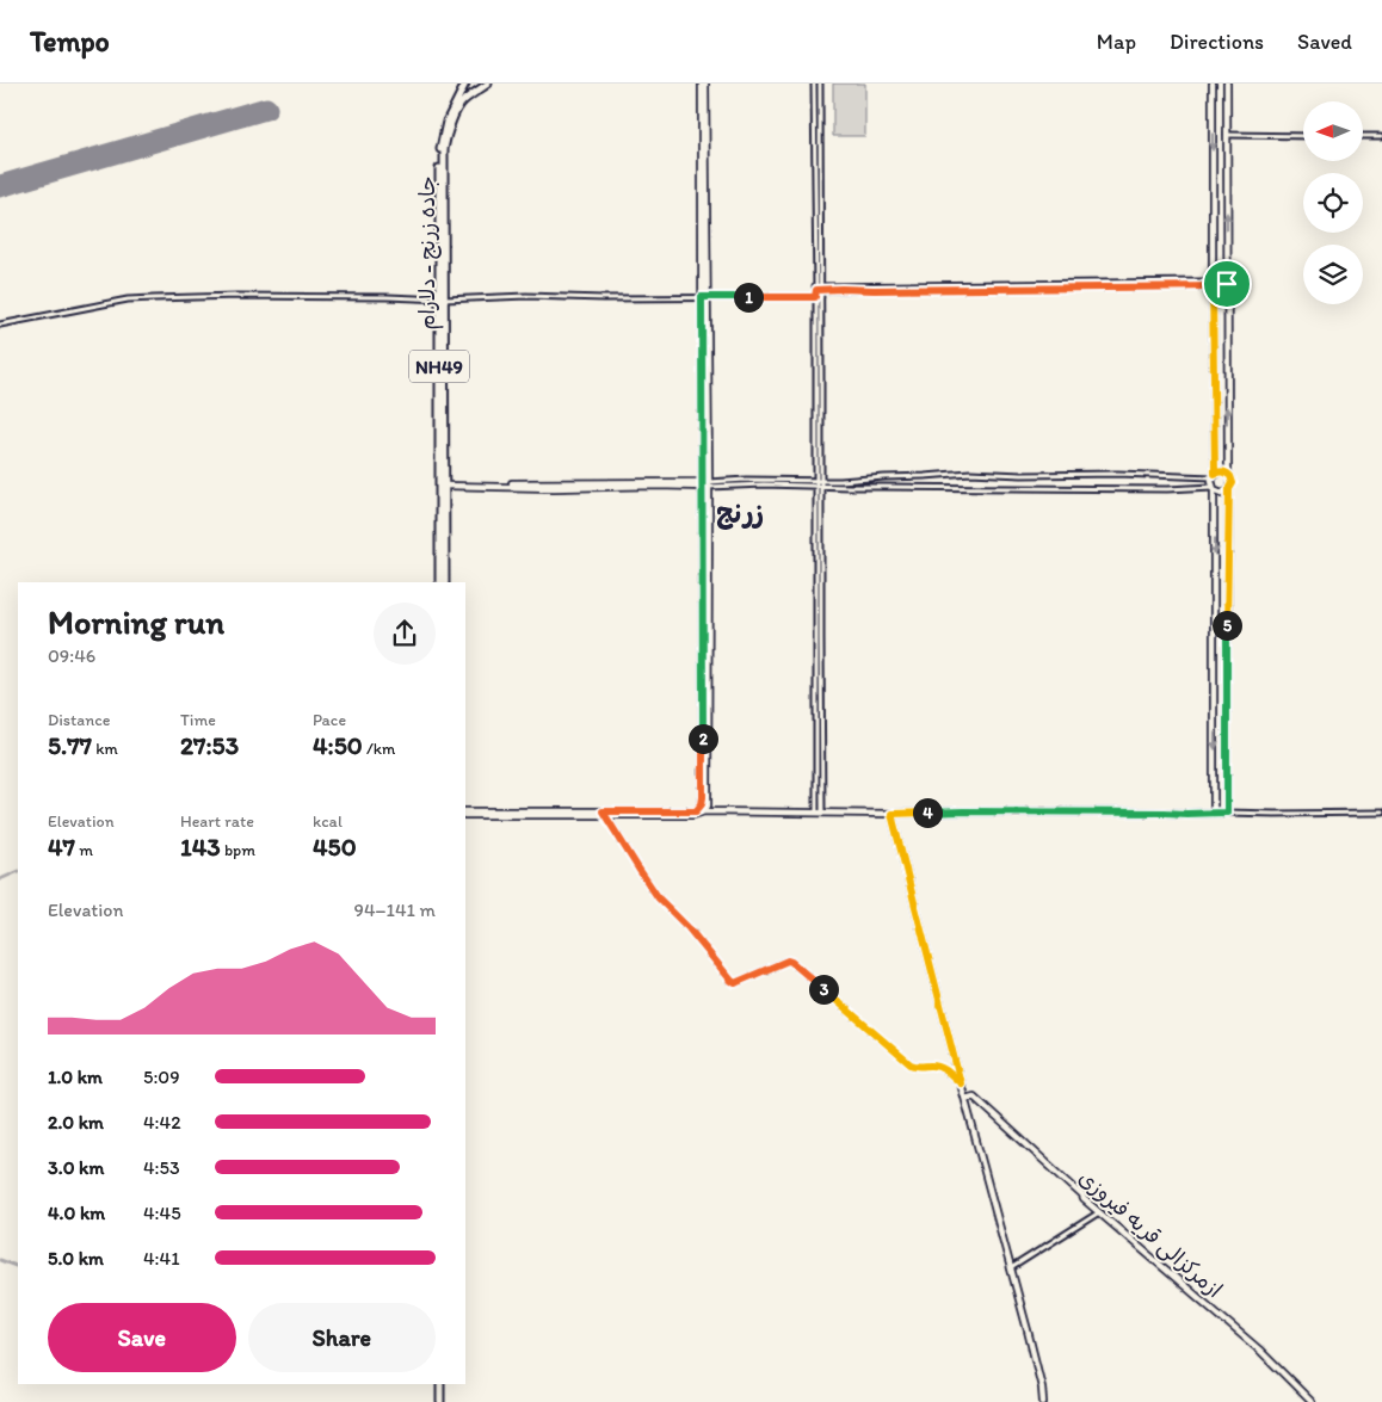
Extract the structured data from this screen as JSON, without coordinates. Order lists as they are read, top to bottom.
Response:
{
  "streets": {
    "highway": ["جاده زرنج - دلارام", "NH49"],
    "main road": ["ازمرکزالی قریه فیروزی"]
  },
  "districts": ["زرنج"],
  "north": "left",
  "page": {
    "header": "Tempo",
    "nav": ["Map", "Directions", "Saved"],
    "pins": [
      "1",
      "5",
      "2",
      "4",
      "3"
    ],
    "heading": ["Morning run", "09:46"],
    "stats": [
      ["Distance", "5.77 km"],
      ["Time", "27:53"],
      ["Pace", "4:50 /km"],
      ["Elevation", "47 m"],
      ["Heart rate", "143 bpm"],
      ["kcal", "450"]
    ],
    "chart": ["Elevation", "94–141 m"],
    "list": [
      {
        "name": "1.0 km",
        "note": "5:09"
      },
      {
        "name": "2.0 km",
        "note": "4:42"
      },
      {
        "name": "3.0 km",
        "note": "4:53"
      },
      {
        "name": "4.0 km",
        "note": "4:45"
      },
      {
        "name": "5.0 km",
        "note": "4:41"
      }
    ],
    "buttons": ["Save", "Share"]
  }
}
